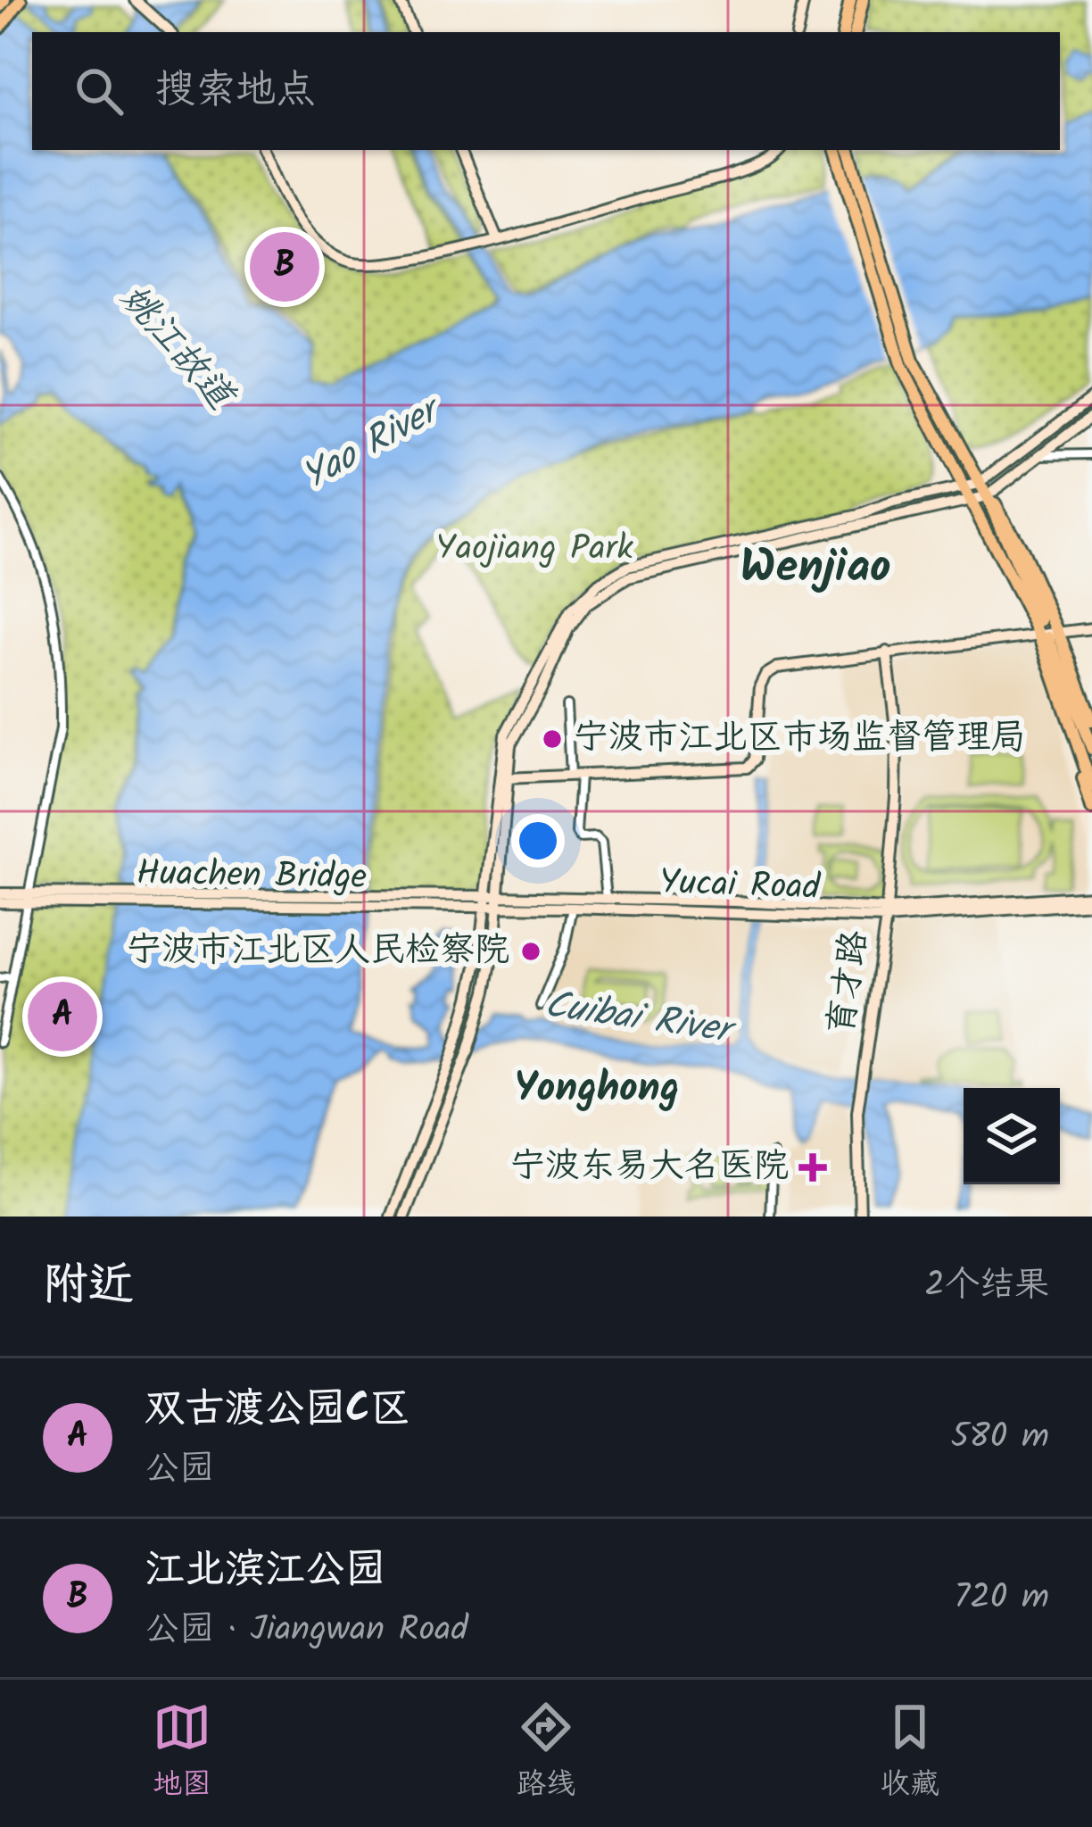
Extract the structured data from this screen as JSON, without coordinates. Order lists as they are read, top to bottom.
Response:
{
  "streets": {
    "main road": ["Huachen Bridge", "Yucai Road", "育才路"]
  },
  "crossings": [
    ["Huachen Bridge", "Yucai Road"],
    ["Yucai Road", "育才路"]
  ],
  "districts": ["Wenjiao", "Yonghong"],
  "water": ["姚江故道", "Yao River", "Cuibai River"],
  "parks": ["Yaojiang Park"],
  "places": {
    "other": ["宁波市江北区市场监督管理局", "宁波市江北区人民检察院"],
    "health": ["宁波东易大名医院"]
  },
  "page": {
    "search": "搜索地点",
    "pins": ["B", "A"],
    "heading": ["附近", "2个结果"],
    "list": [
      {
        "mark": "A",
        "name": "双古渡公园C区",
        "note": "公园",
        "value": "580 m"
      },
      {
        "mark": "B",
        "name": "江北滨江公园",
        "note": "公园 · Jiangwan Road",
        "value": "720 m"
      }
    ],
    "nav": ["地图", "路线", "收藏"]
  }
}
